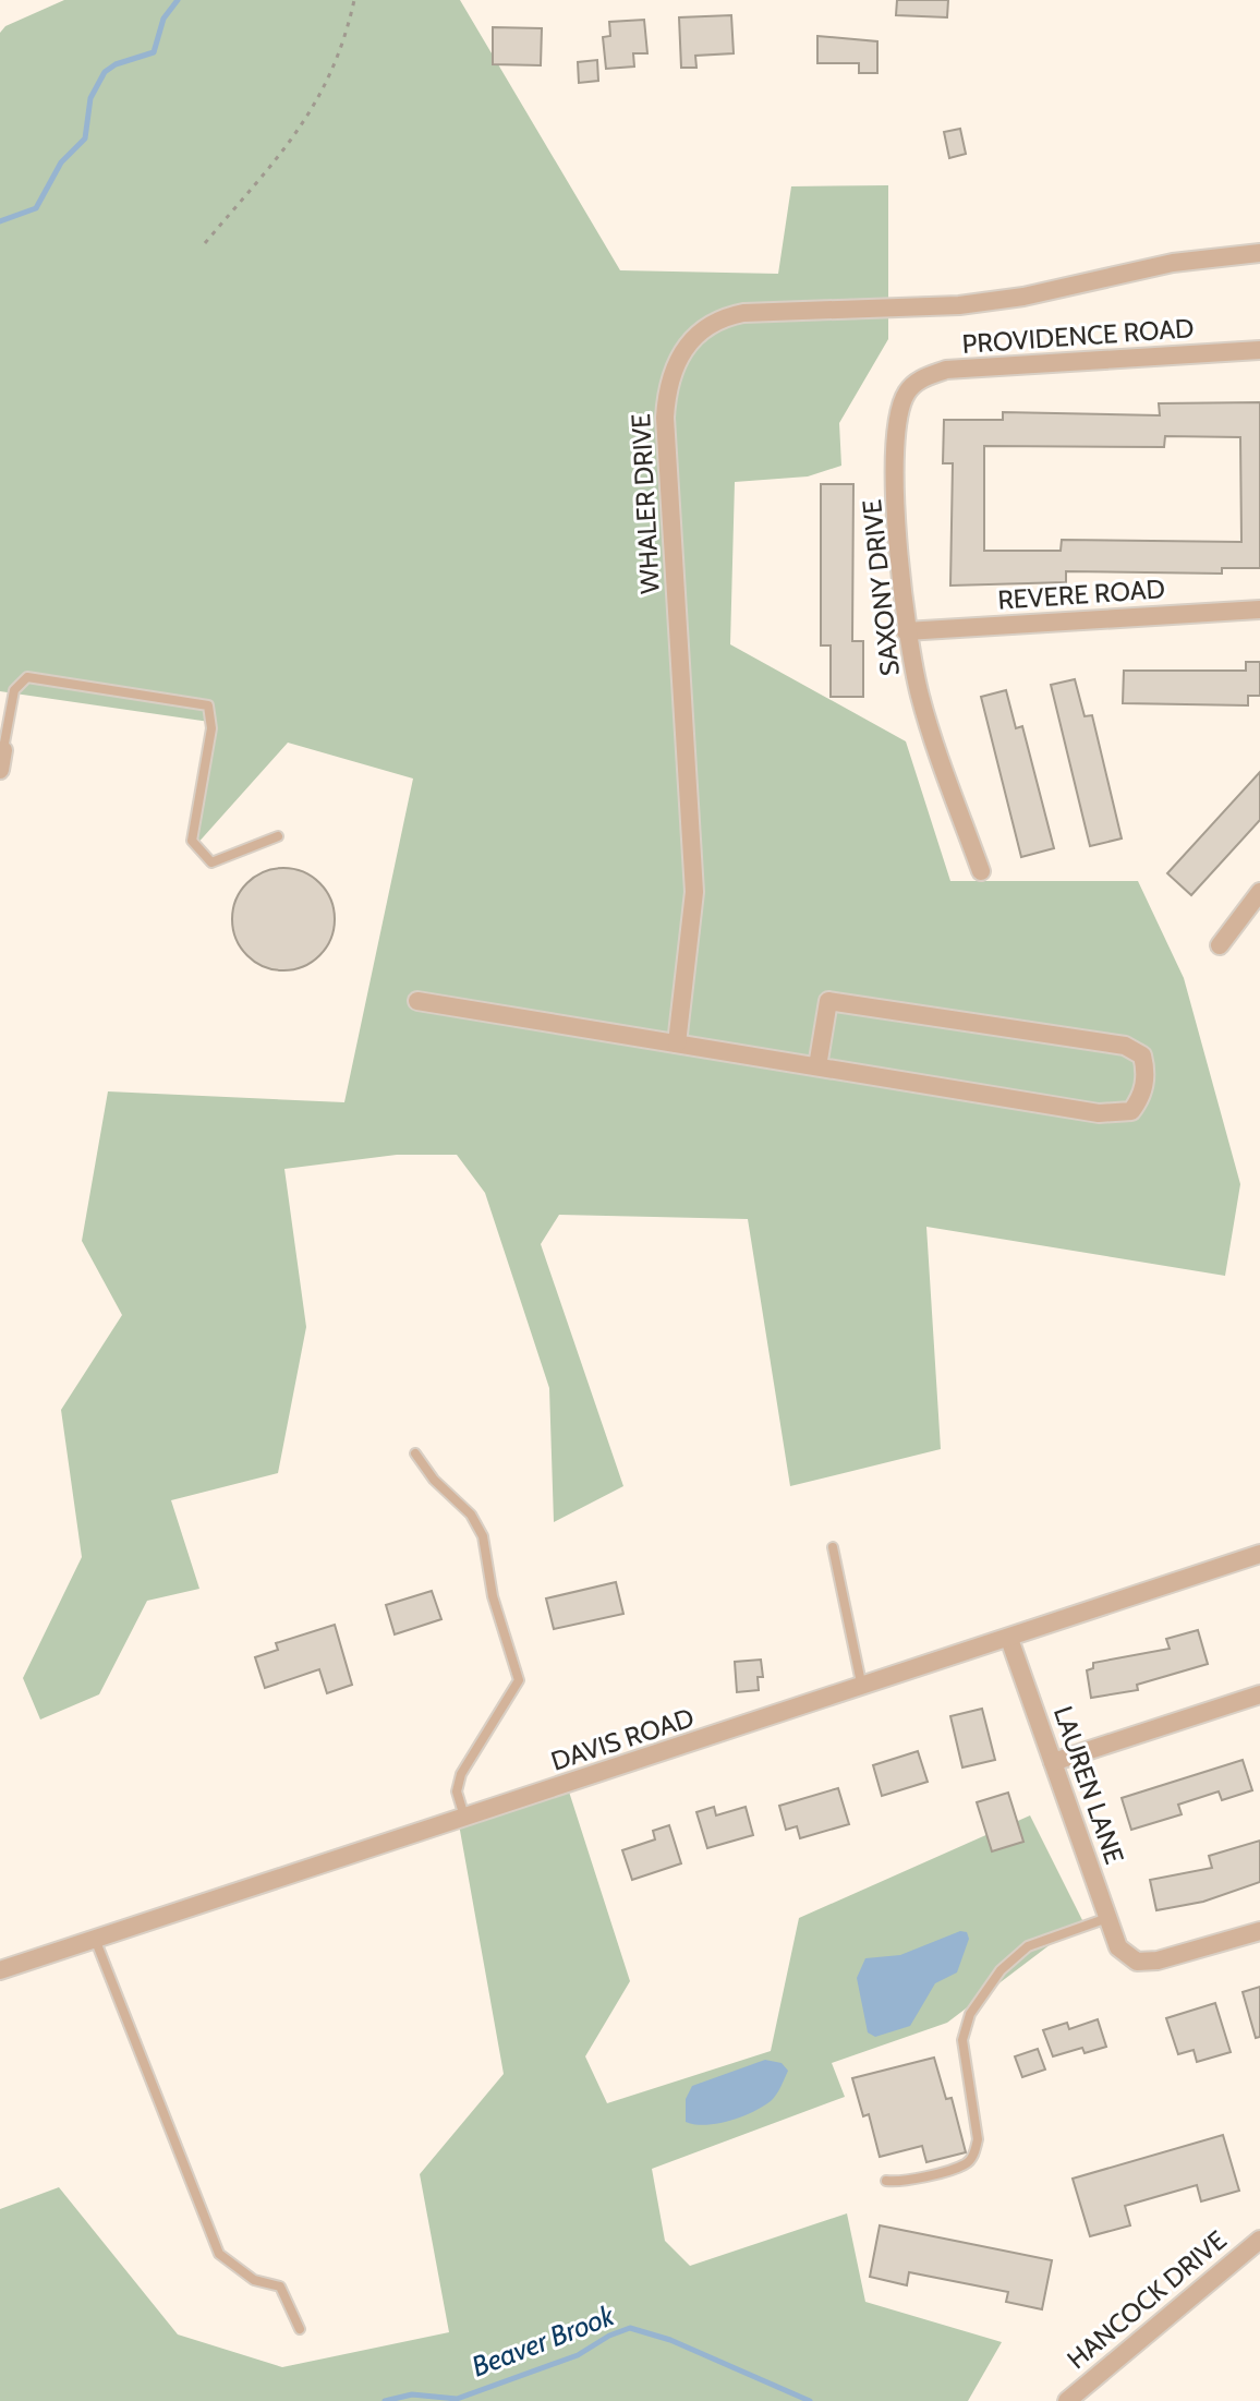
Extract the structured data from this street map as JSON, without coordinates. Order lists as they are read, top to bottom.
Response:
{
  "streets": {
    "street": [
      "PROVIDENCE ROAD",
      "WHALER DRIVE",
      "SAXONY DRIVE",
      "REVERE ROAD",
      "DAVIS ROAD",
      "LAUREN LANE",
      "HANCOCK DRIVE"
    ]
  },
  "crossings": [
    ["PROVIDENCE ROAD", "SAXONY DRIVE"],
    ["SAXONY DRIVE", "REVERE ROAD"],
    ["DAVIS ROAD", "LAUREN LANE"]
  ],
  "water": ["Beaver Brook"]
}
